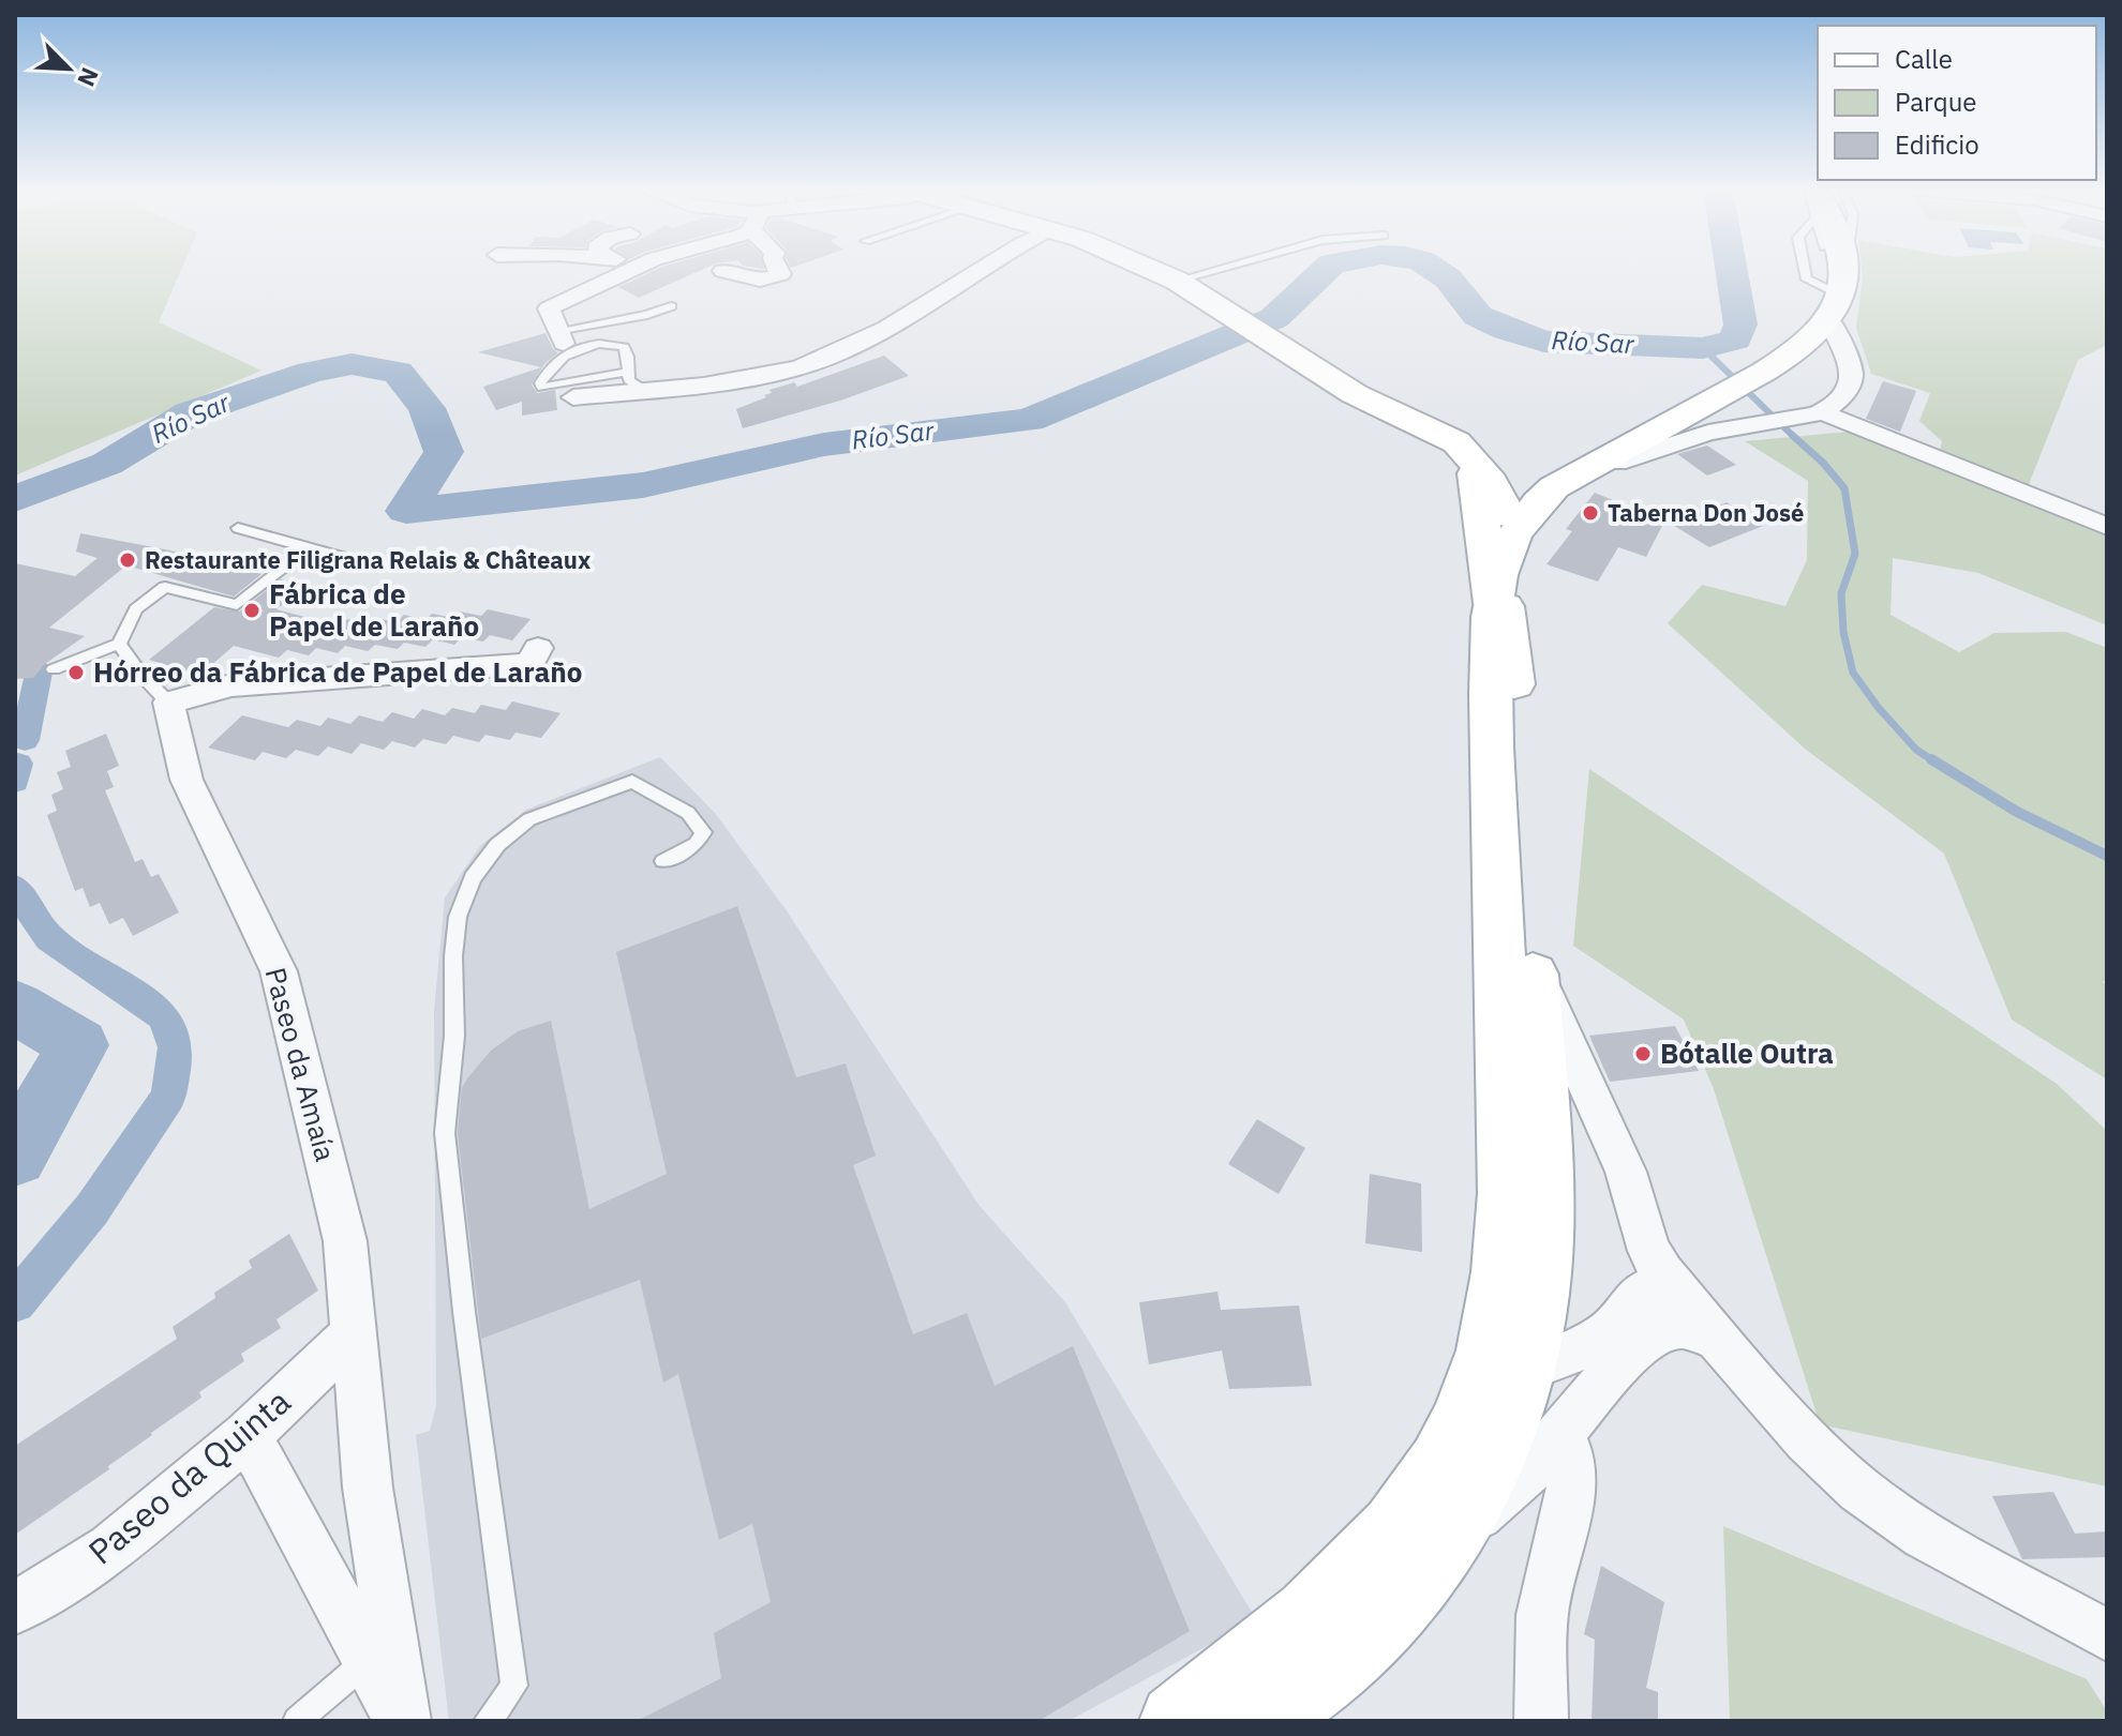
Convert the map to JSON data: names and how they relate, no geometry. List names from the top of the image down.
{
  "streets": {
    "street": ["Paseo da Amaía", "Paseo da Quinta"]
  },
  "crossings": [
    ["Paseo da Amaía", "Paseo da Quinta"]
  ],
  "water": ["Río Sar"],
  "places": [
    "Taberna Don José",
    "Restaurante Filigrana Relais & Châteaux",
    "Fábrica de Papel de Laraño",
    "Hórreo da Fábrica de Papel de Laraño",
    "Bótalle Outra"
  ],
  "legend": ["Calle", "Parque", "Edificio"],
  "north": "bottom right"
}
